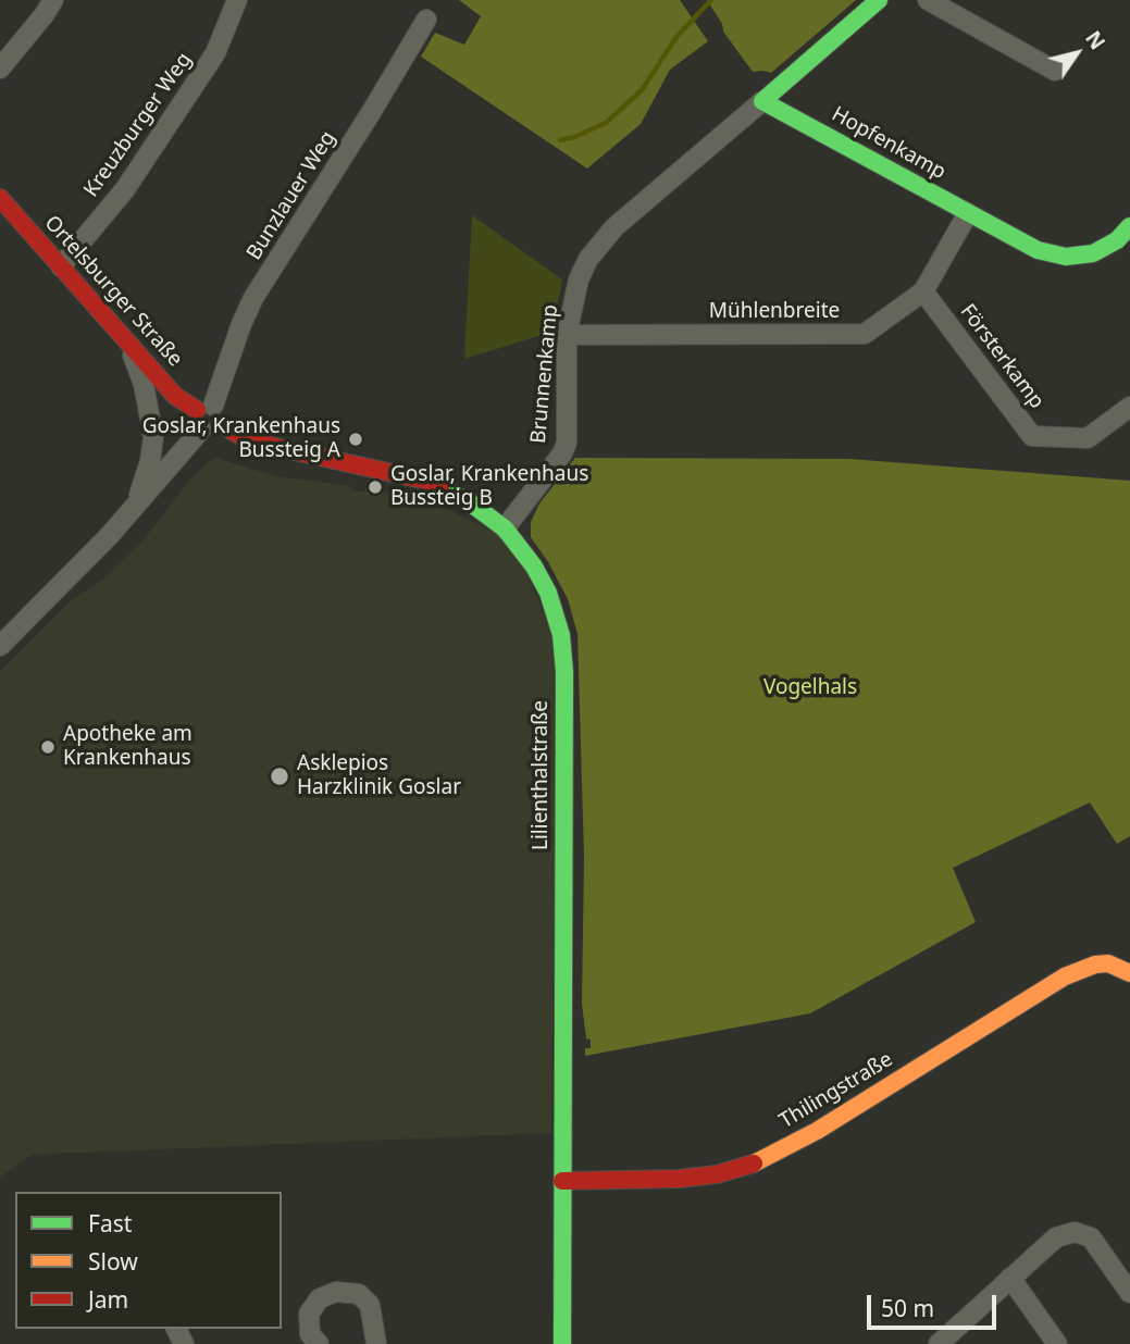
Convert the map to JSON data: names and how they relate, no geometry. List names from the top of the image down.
{
  "streets": {
    "street": [
      "Kreuzburger Weg",
      "Hopfenkamp",
      "Bunzlauer Weg",
      "Ortelsburger Straße",
      "Mühlenbreite",
      "Försterkamp",
      "Brunnenkamp",
      "Lilienthalstraße",
      "Thilingstraße"
    ]
  },
  "crossings": [
    ["Kreuzburger Weg", "Ortelsburger Straße"],
    ["Hopfenkamp", "Mühlenbreite"],
    ["Hopfenkamp", "Brunnenkamp"],
    ["Bunzlauer Weg", "Ortelsburger Straße"],
    ["Bunzlauer Weg", "Lilienthalstraße"],
    ["Ortelsburger Straße", "Lilienthalstraße"],
    ["Mühlenbreite", "Försterkamp"],
    ["Mühlenbreite", "Brunnenkamp"],
    ["Brunnenkamp", "Lilienthalstraße"],
    ["Lilienthalstraße", "Thilingstraße"]
  ],
  "parks": ["Vogelhals"],
  "places": [
    "Goslar, Krankenhaus Bussteig A",
    "Goslar, Krankenhaus Bussteig B",
    "Apotheke am Krankenhaus",
    "Asklepios Harzklinik Goslar"
  ],
  "legend": ["Fast", "Slow", "Jam"],
  "scale_bar": "50 m",
  "north": "top right"
}
